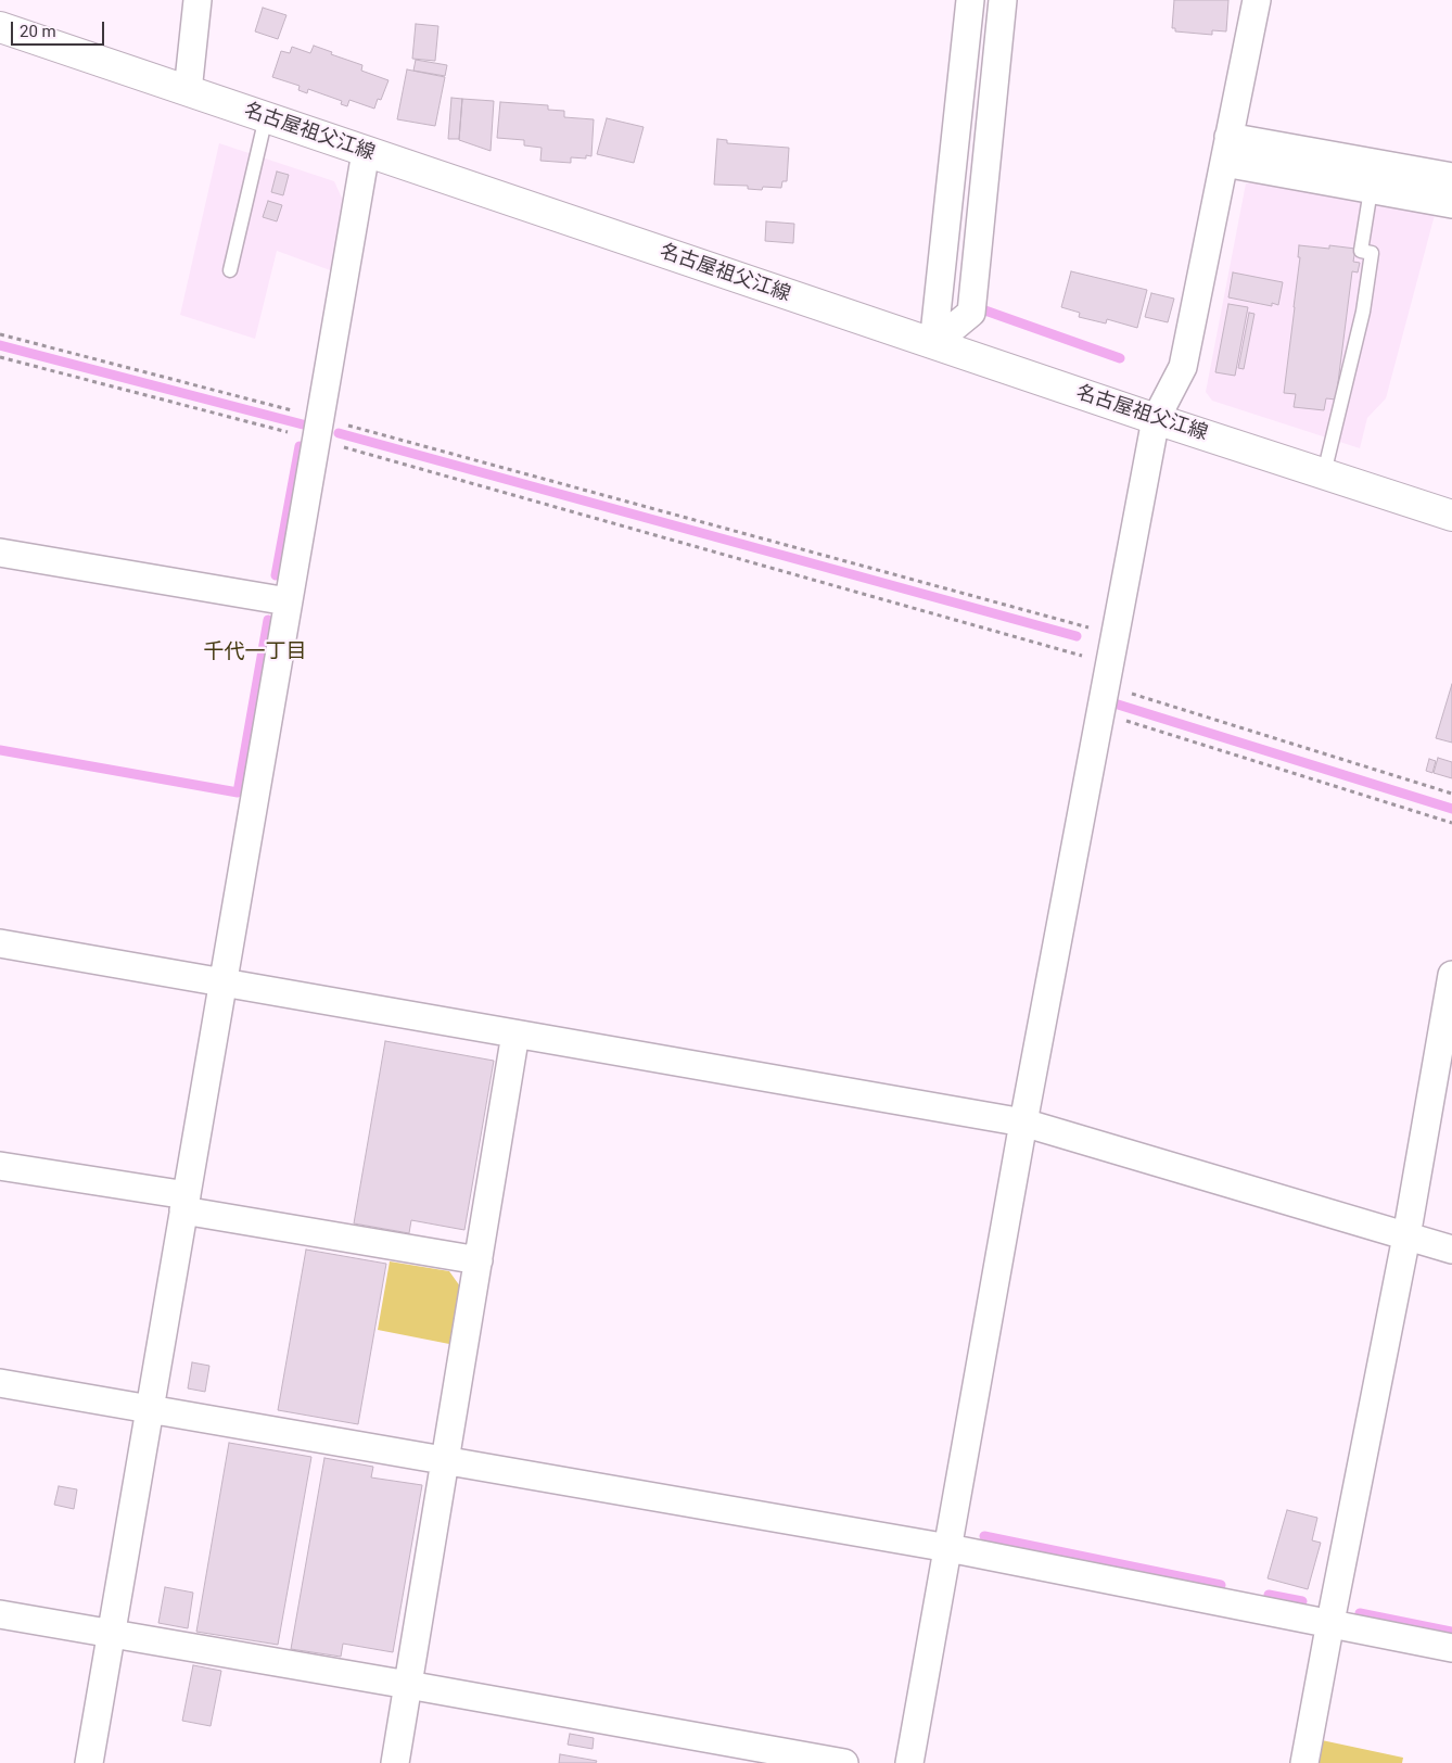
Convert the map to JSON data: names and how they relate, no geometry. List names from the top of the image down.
{
  "streets": {
    "main road": ["名古屋祖父江線"]
  },
  "districts": ["千代一丁目"],
  "scale_bar": "20 m"
}
